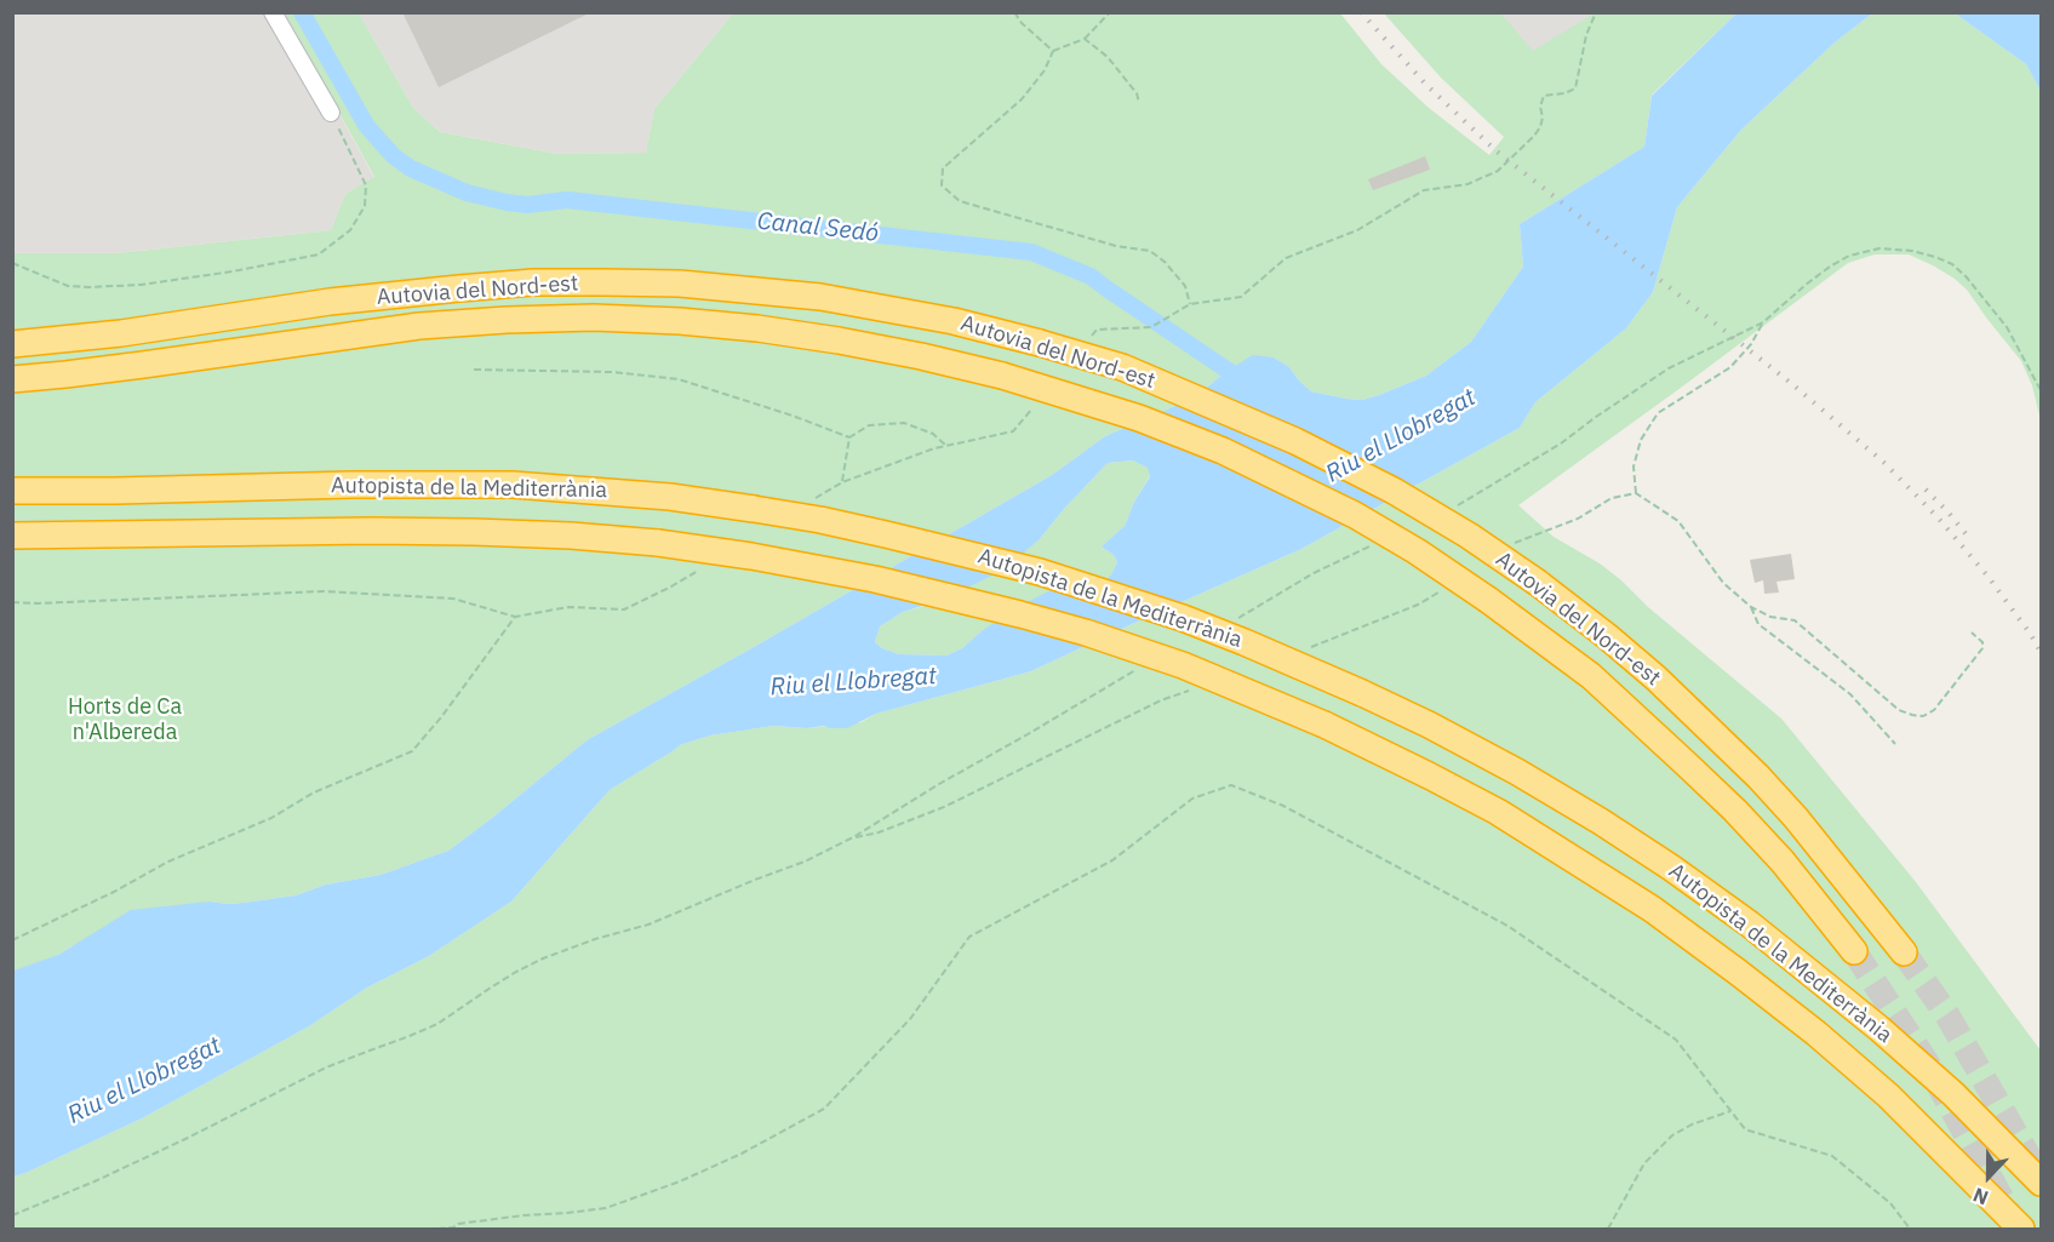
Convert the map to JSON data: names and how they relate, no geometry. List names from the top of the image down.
{
  "streets": {
    "highway": ["Autovia del Nord-est", "Autopista de la Mediterrània"]
  },
  "water": ["Canal Sedó", "Riu el Llobregat"],
  "parks": ["Horts de Ca n'Albereda"],
  "north": "bottom"
}
